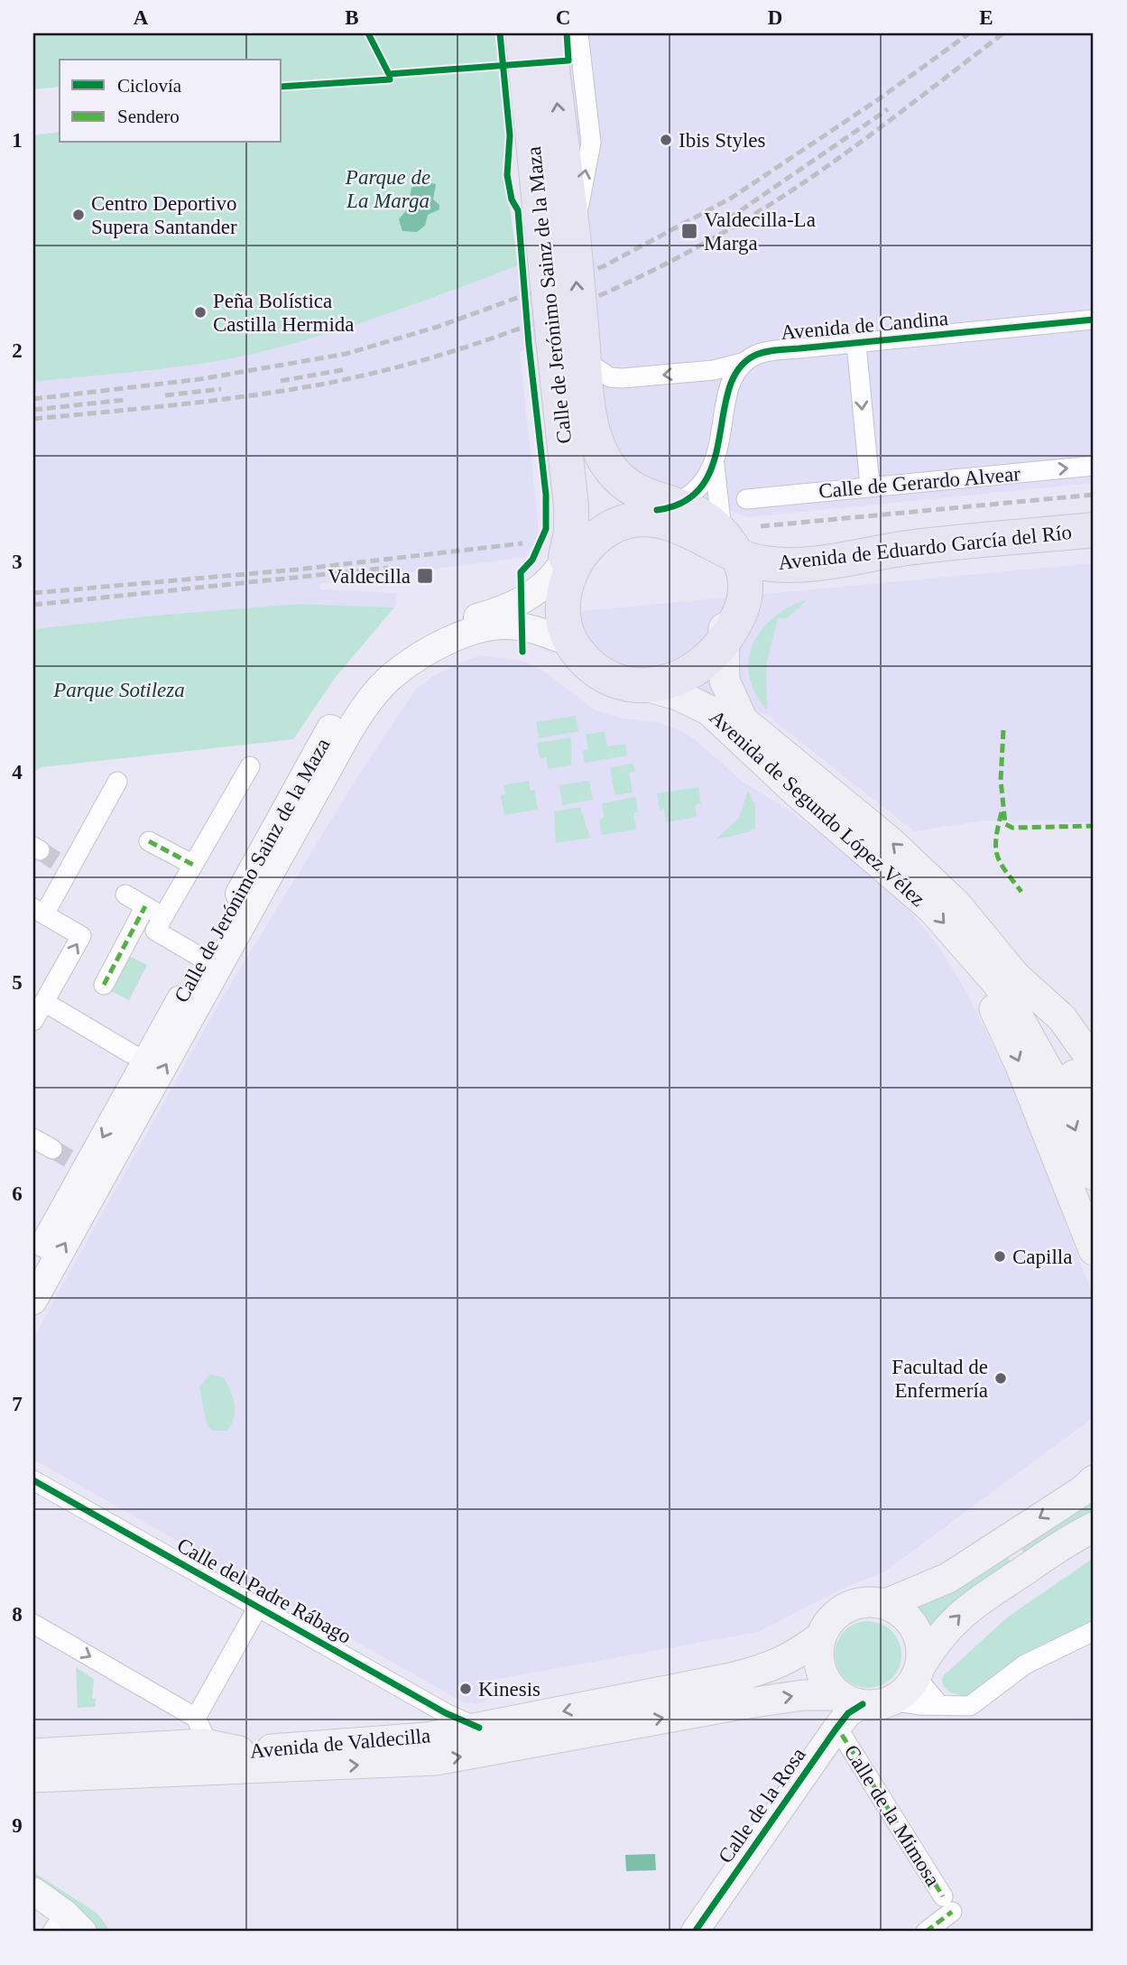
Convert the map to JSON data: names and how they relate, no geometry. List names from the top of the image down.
{
  "streets": {
    "highway": ["Calle de Jerónimo Sainz de la Maza", "Avenida de Eduardo García del Río"],
    "main road": ["Avenida de Segundo López Vélez", "Avenida de Valdecilla", "Calle de la Rosa"],
    "street": [
      "Avenida de Candina",
      "Calle de Gerardo Alvear",
      "Calle del Padre Rábago",
      "Calle de la Mimosa"
    ]
  },
  "crossings": [
    ["Calle de Jerónimo Sainz de la Maza", "Avenida de Candina"],
    ["Calle de Jerónimo Sainz de la Maza", "Avenida de Eduardo García del Río"],
    ["Calle de Jerónimo Sainz de la Maza", "Avenida de Segundo López Vélez"],
    ["Avenida de Candina", "Calle de Gerardo Alvear"],
    ["Avenida de Eduardo García del Río", "Avenida de Segundo López Vélez"],
    ["Calle del Padre Rábago", "Avenida de Valdecilla"],
    ["Avenida de Valdecilla", "Calle de la Rosa"]
  ],
  "one_way": ["Calle de Gerardo Alvear"],
  "parks": ["Parque de La Marga", "Parque Sotileza"],
  "places": {
    "other": [
      "Ibis Styles",
      "Centro Deportivo Supera Santander",
      "Peña Bolística Castilla Hermida",
      "Capilla",
      "Facultad de Enfermería",
      "Kinesis"
    ],
    "transit": ["Valdecilla-La Marga", "Valdecilla"]
  },
  "legend": ["Ciclovía", "Sendero"],
  "grid": {
    "columns": [
      "A",
      "B",
      "C",
      "D",
      "E"
    ],
    "rows": [
      "1",
      "2",
      "3",
      "4",
      "5",
      "6",
      "7",
      "8",
      "9"
    ]
  }
}
